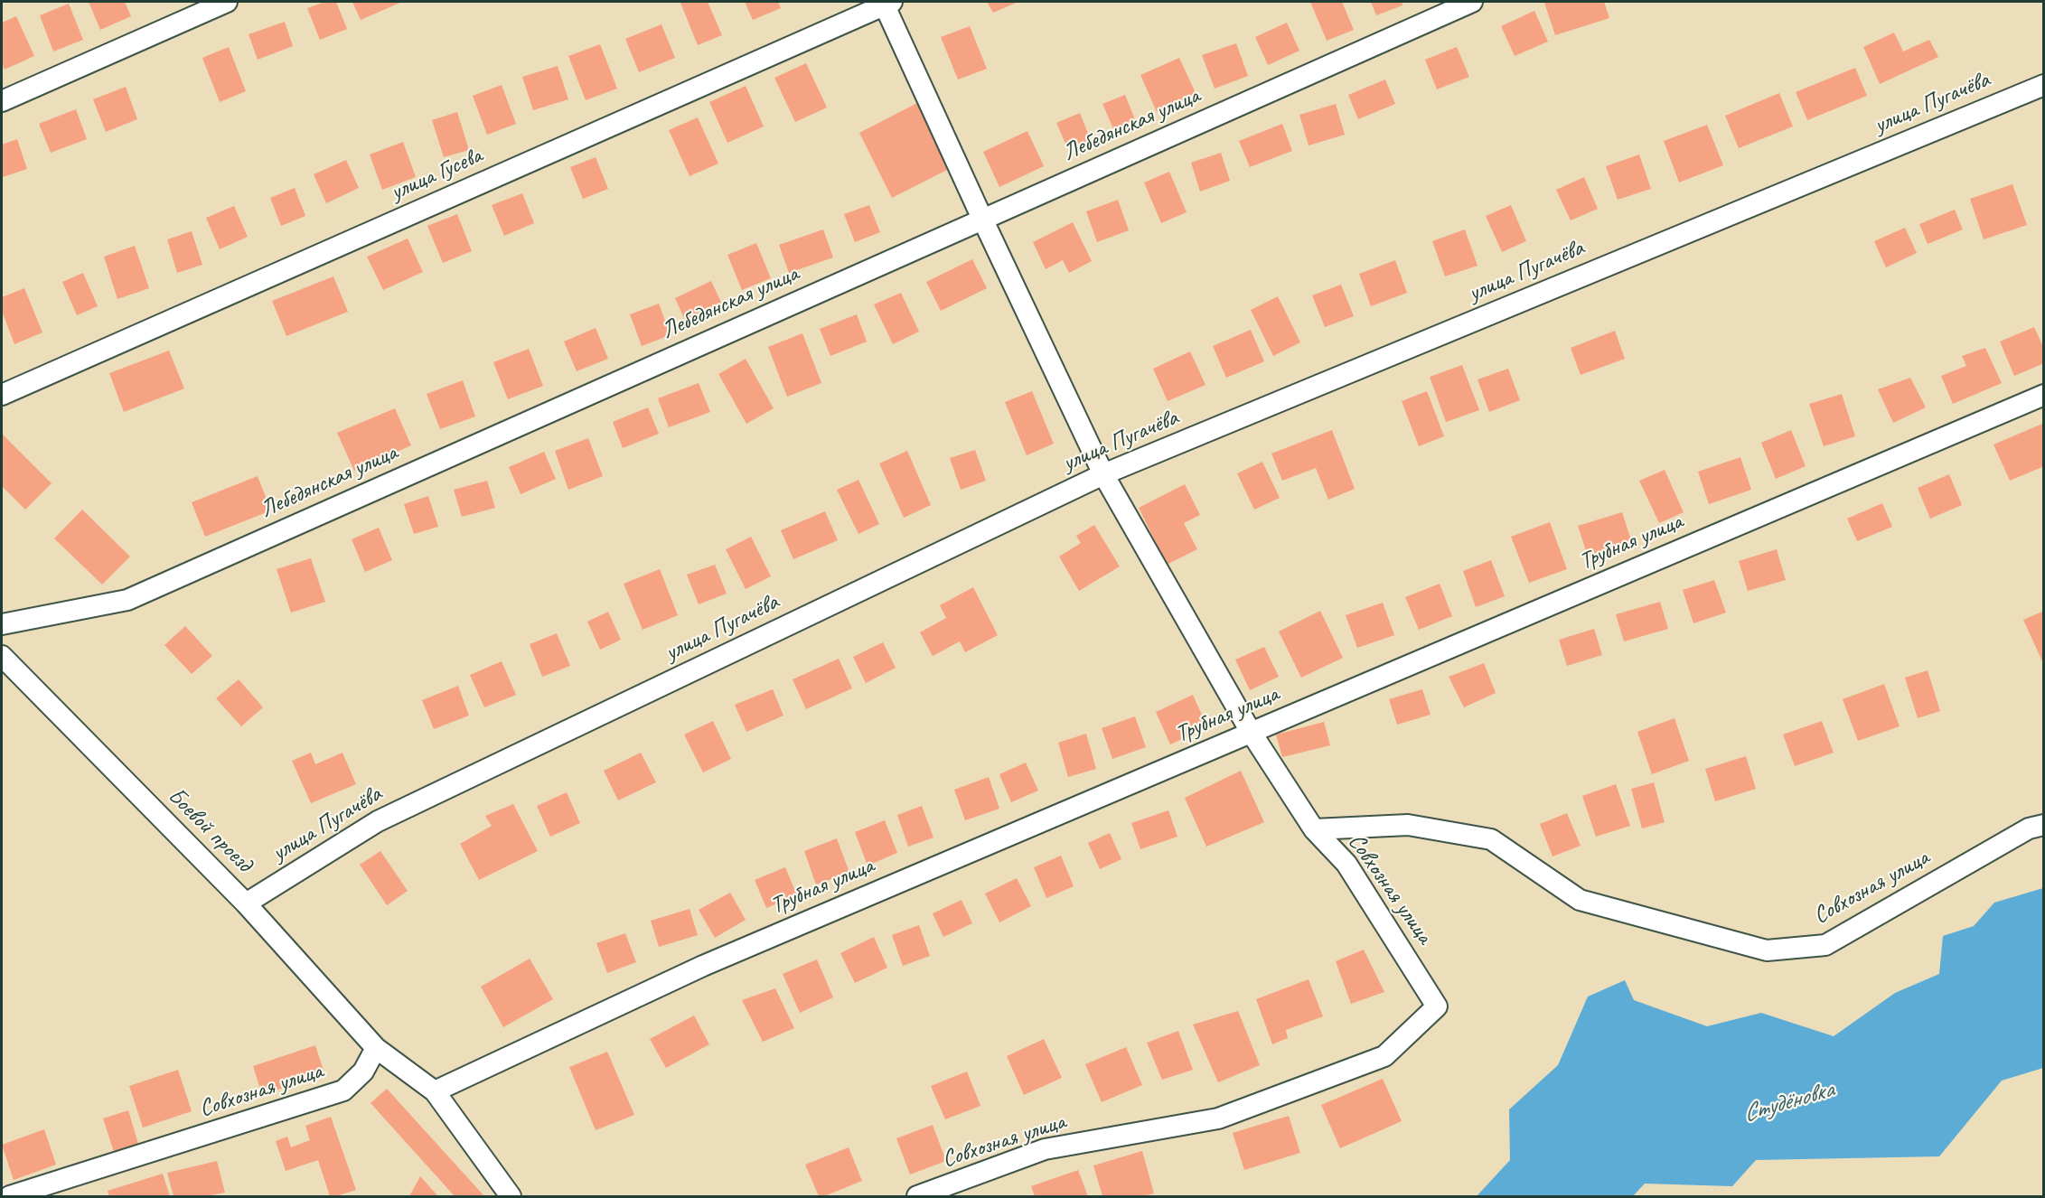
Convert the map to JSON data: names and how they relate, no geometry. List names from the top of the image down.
{
  "streets": {
    "street": [
      "улица Пугачёва",
      "Лебедянская улица",
      "улица Гусева",
      "Трубная улица",
      "Боевой проезд",
      "Совхозная улица"
    ]
  },
  "crossings": [
    ["улица Пугачёва", "Боевой проезд"],
    ["Боевой проезд", "Совхозная улица"]
  ],
  "water": ["Студёновка"]
}
